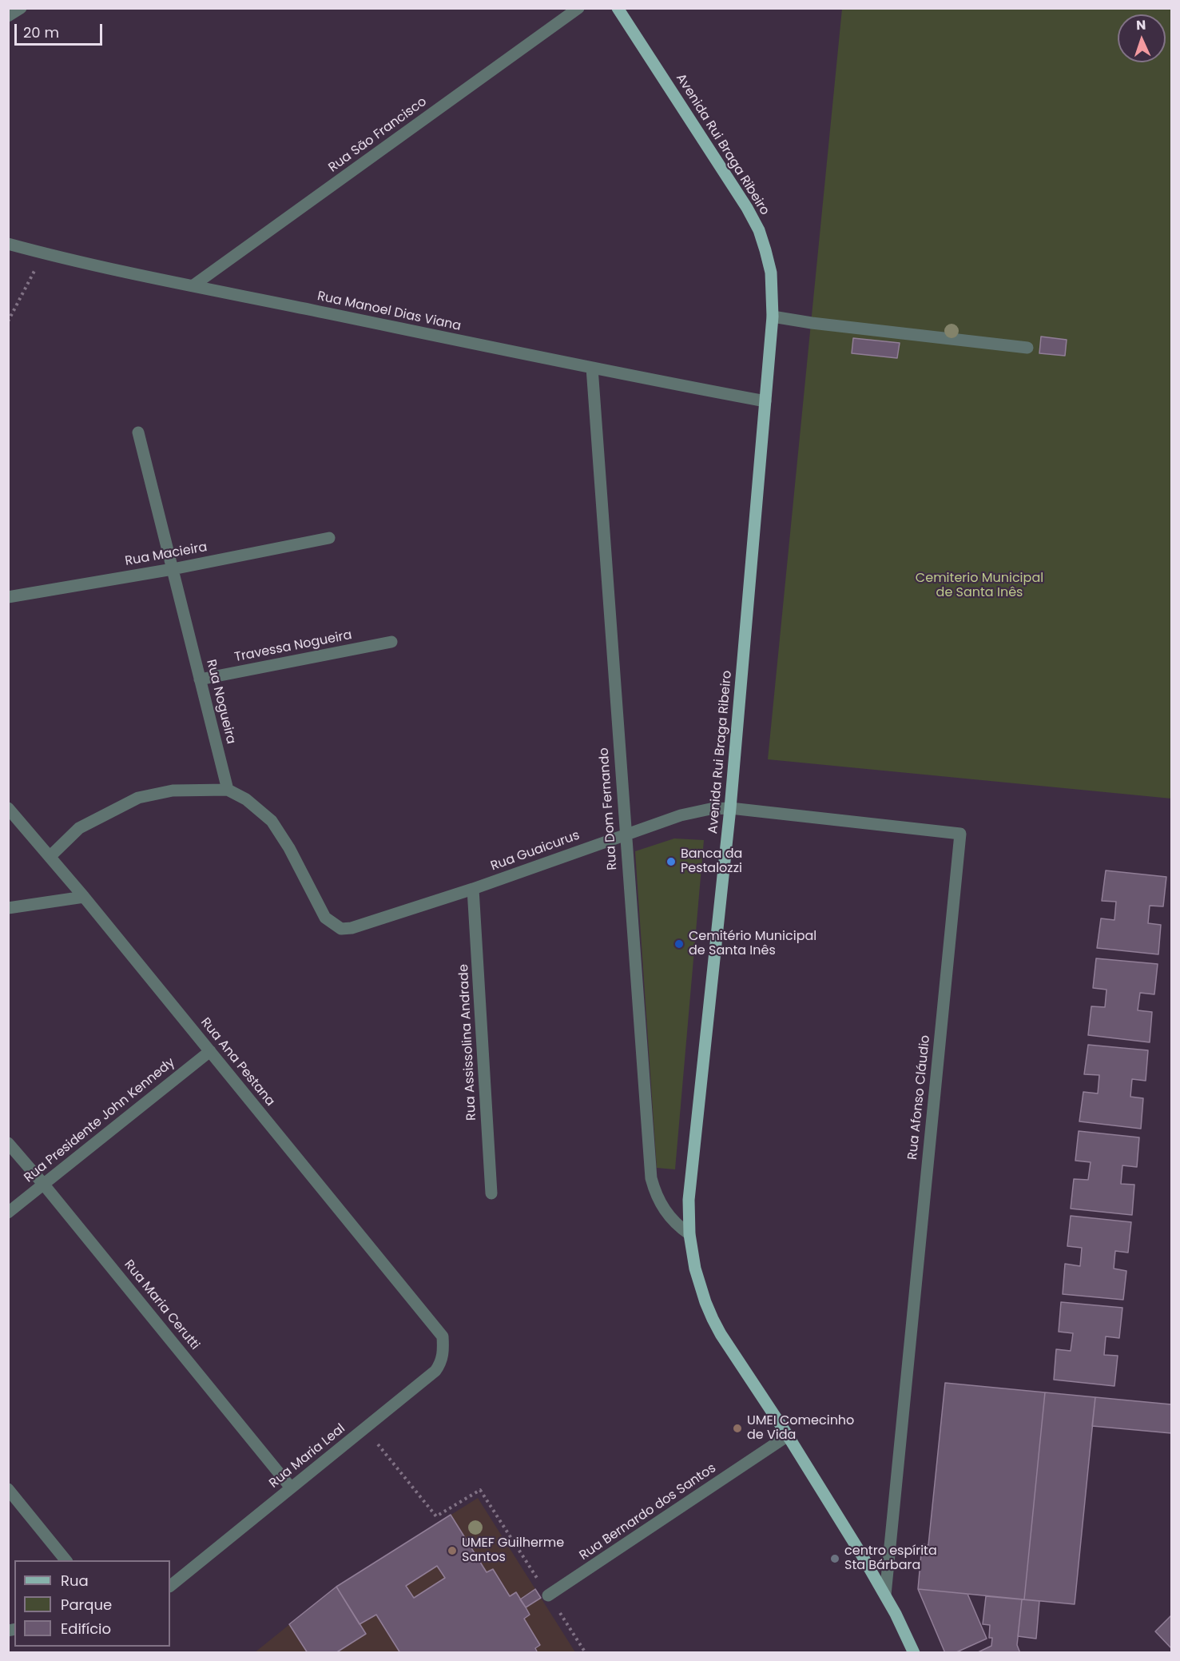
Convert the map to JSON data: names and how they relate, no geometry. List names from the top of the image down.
{
  "streets": {
    "main road": ["Avenida Rui Braga Ribeiro"],
    "street": [
      "Rua São Francisco",
      "Rua Manoel Dias Viana",
      "Rua Macieira",
      "Travessa Nogueira",
      "Rua Nogueira",
      "Rua Dom Fernando",
      "Rua Guaicurus",
      "Rua Assissolina Andrade",
      "Rua Ana Pestana",
      "Rua Afonso Cláudio",
      "Rua Presidente John Kennedy",
      "Rua Maria Cerutti",
      "Rua Maria Leal",
      "Rua Bernardo dos Santos"
    ]
  },
  "crossings": [
    ["Rua São Francisco", "Rua Manoel Dias Viana"],
    ["Avenida Rui Braga Ribeiro", "Rua Manoel Dias Viana"],
    ["Avenida Rui Braga Ribeiro", "Rua Dom Fernando"],
    ["Avenida Rui Braga Ribeiro", "Rua Guaicurus"],
    ["Avenida Rui Braga Ribeiro", "Rua Afonso Cláudio"],
    ["Avenida Rui Braga Ribeiro", "Rua Bernardo dos Santos"],
    ["Rua Manoel Dias Viana", "Rua Dom Fernando"],
    ["Rua Macieira", "Rua Nogueira"],
    ["Travessa Nogueira", "Rua Nogueira"],
    ["Rua Nogueira", "Rua Guaicurus"],
    ["Rua Dom Fernando", "Rua Guaicurus"],
    ["Rua Guaicurus", "Rua Assissolina Andrade"],
    ["Rua Guaicurus", "Rua Afonso Cláudio"],
    ["Rua Ana Pestana", "Rua Presidente John Kennedy"],
    ["Rua Ana Pestana", "Rua Maria Leal"],
    ["Rua Presidente John Kennedy", "Rua Maria Cerutti"],
    ["Rua Maria Cerutti", "Rua Maria Leal"]
  ],
  "parks": ["Cemiterio Municipal de Santa Inês"],
  "places": [
    "Banca da Pestalozzi",
    "Cemitério Municipal de Santa Inês",
    "UMEI Comecinho de Vida",
    "UMEF Guilherme Santos",
    "centro espírita Sta Bárbara"
  ],
  "legend": ["Rua", "Parque", "Edifício"],
  "scale_bar": "20 m",
  "north": "top"
}
